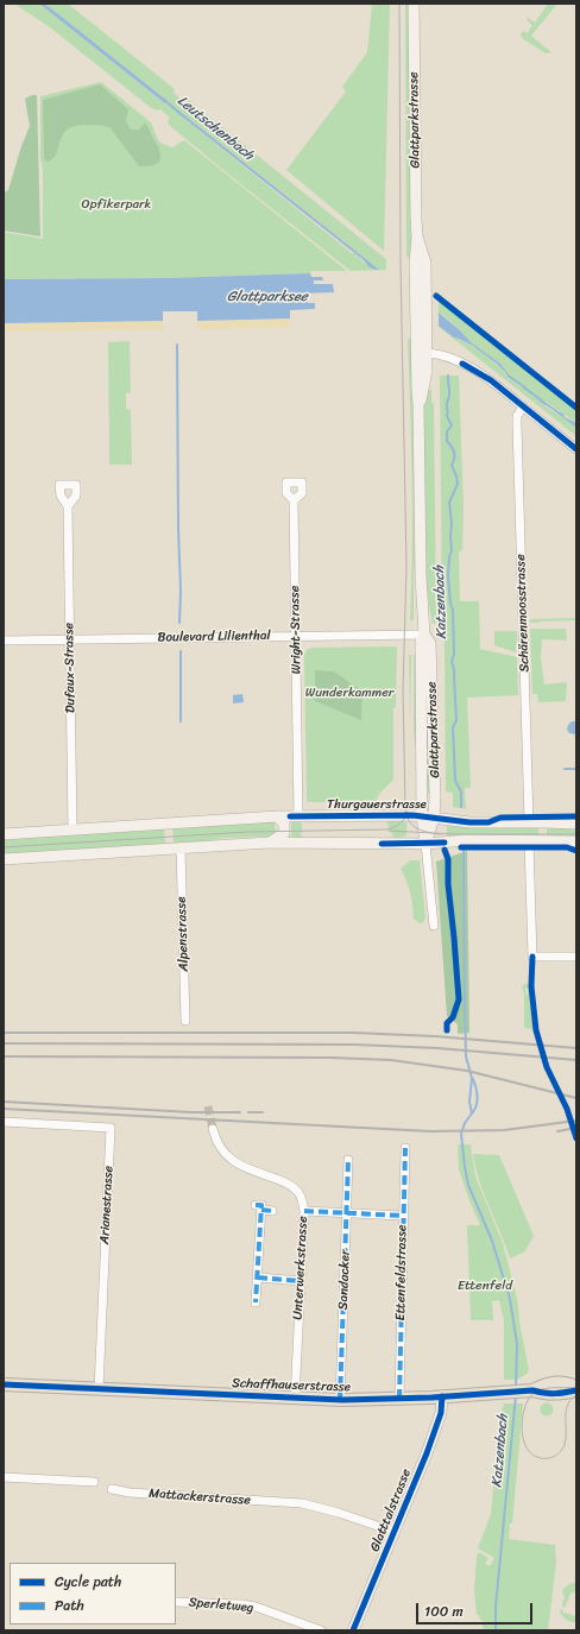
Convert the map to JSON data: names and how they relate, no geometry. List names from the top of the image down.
{
  "streets": {
    "main road": [
      "Glattparkstrasse",
      "Thurgauerstrasse",
      "Schaffhauserstrasse",
      "Glatttalstrasse"
    ],
    "street": [
      "Schärenmoosstrasse",
      "Wright-Strasse",
      "Boulevard Lilienthal",
      "Dufaux-Strasse",
      "Alpenstrasse",
      "Arianestrasse",
      "Unterwerkstrasse",
      "Ettenfeldstrasse",
      "Sandacker",
      "Mattackerstrasse",
      "Sperletweg"
    ]
  },
  "crossings": [
    ["Glattparkstrasse", "Boulevard Lilienthal"],
    ["Glattparkstrasse", "Thurgauerstrasse"],
    ["Schärenmoosstrasse", "Thurgauerstrasse"],
    ["Wright-Strasse", "Boulevard Lilienthal"],
    ["Wright-Strasse", "Thurgauerstrasse"],
    ["Boulevard Lilienthal", "Dufaux-Strasse"],
    ["Dufaux-Strasse", "Thurgauerstrasse"],
    ["Arianestrasse", "Schaffhauserstrasse"],
    ["Unterwerkstrasse", "Schaffhauserstrasse"],
    ["Ettenfeldstrasse", "Schaffhauserstrasse"],
    ["Sandacker", "Schaffhauserstrasse"],
    ["Schaffhauserstrasse", "Glatttalstrasse"],
    ["Mattackerstrasse", "Glatttalstrasse"]
  ],
  "water": ["Leutschenbach", "Glattparksee", "Katzenbach"],
  "parks": ["Opfikerpark", "Wunderkammer", "Ettenfeld"],
  "legend": ["Cycle path", "Path"],
  "scale_bar": "100 m"
}
